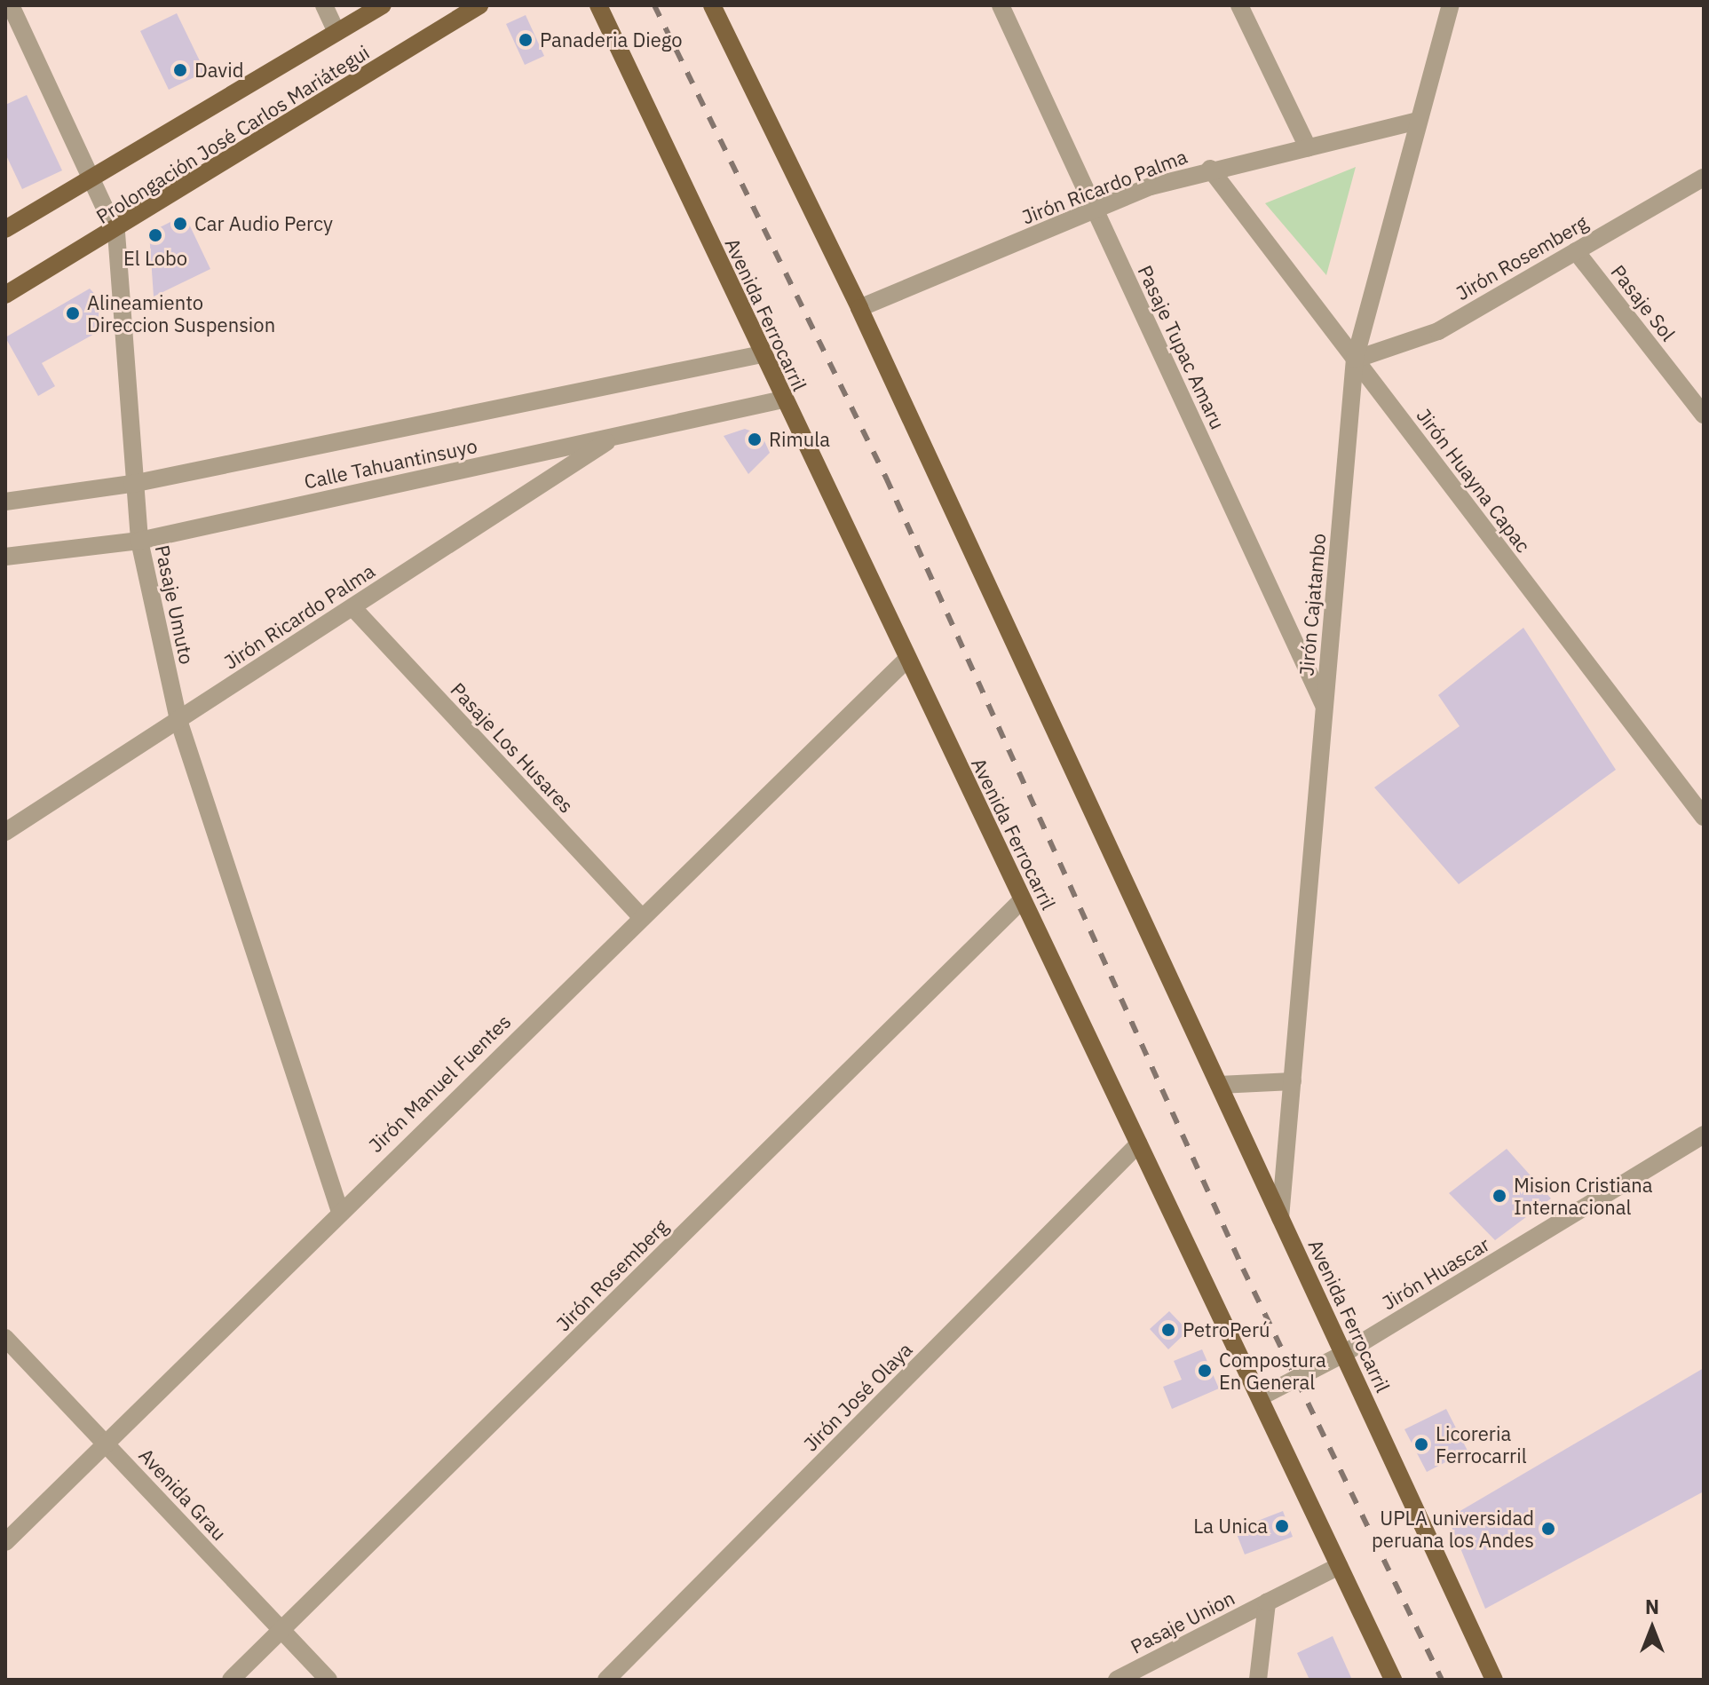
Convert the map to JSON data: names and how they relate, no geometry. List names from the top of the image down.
{
  "streets": {
    "main road": ["Prolongación José Carlos Mariátegui", "Avenida Ferrocarril"],
    "street": [
      "Jirón Ricardo Palma",
      "Jirón Rosemberg",
      "Pasaje Sol",
      "Pasaje Tupac Amaru",
      "Calle Tahuantinsuyo",
      "Jirón Huayna Capac",
      "Pasaje Umuto",
      "Jirón Cajatambo",
      "Pasaje Los Husares",
      "Jirón Manuel Fuentes",
      "Jirón Huascar",
      "Jirón José Olaya",
      "Avenida Grau",
      "Pasaje Union"
    ]
  },
  "crossings": [
    ["Prolongación José Carlos Mariátegui", "Pasaje Umuto"],
    ["Jirón Ricardo Palma", "Avenida Ferrocarril"],
    ["Jirón Ricardo Palma", "Pasaje Tupac Amaru"],
    ["Jirón Ricardo Palma", "Calle Tahuantinsuyo"],
    ["Jirón Ricardo Palma", "Jirón Huayna Capac"],
    ["Jirón Ricardo Palma", "Pasaje Umuto"],
    ["Jirón Ricardo Palma", "Jirón Cajatambo"],
    ["Jirón Ricardo Palma", "Pasaje Los Husares"],
    ["Jirón Rosemberg", "Pasaje Sol"],
    ["Jirón Rosemberg", "Avenida Ferrocarril"],
    ["Jirón Rosemberg", "Jirón Huayna Capac"],
    ["Jirón Rosemberg", "Jirón Cajatambo"],
    ["Jirón Rosemberg", "Avenida Grau"],
    ["Avenida Ferrocarril", "Calle Tahuantinsuyo"],
    ["Avenida Ferrocarril", "Jirón Cajatambo"],
    ["Avenida Ferrocarril", "Jirón Manuel Fuentes"],
    ["Avenida Ferrocarril", "Jirón Huascar"],
    ["Avenida Ferrocarril", "Jirón José Olaya"],
    ["Pasaje Tupac Amaru", "Jirón Cajatambo"],
    ["Calle Tahuantinsuyo", "Pasaje Umuto"],
    ["Jirón Huayna Capac", "Jirón Cajatambo"],
    ["Pasaje Umuto", "Jirón Manuel Fuentes"],
    ["Pasaje Los Husares", "Jirón Manuel Fuentes"],
    ["Jirón Manuel Fuentes", "Avenida Grau"]
  ],
  "places": [
    "Panaderia Diego",
    "David",
    "Car Audio Percy",
    "El Lobo",
    "Alineamiento Direccion Suspension",
    "Rimula",
    "Mision Cristiana Internacional",
    "PetroPerú",
    "Compostura En General",
    "Licoreria Ferrocarril",
    "La Unica",
    "UPLA universidad peruana los Andes"
  ],
  "north": "top"
}
